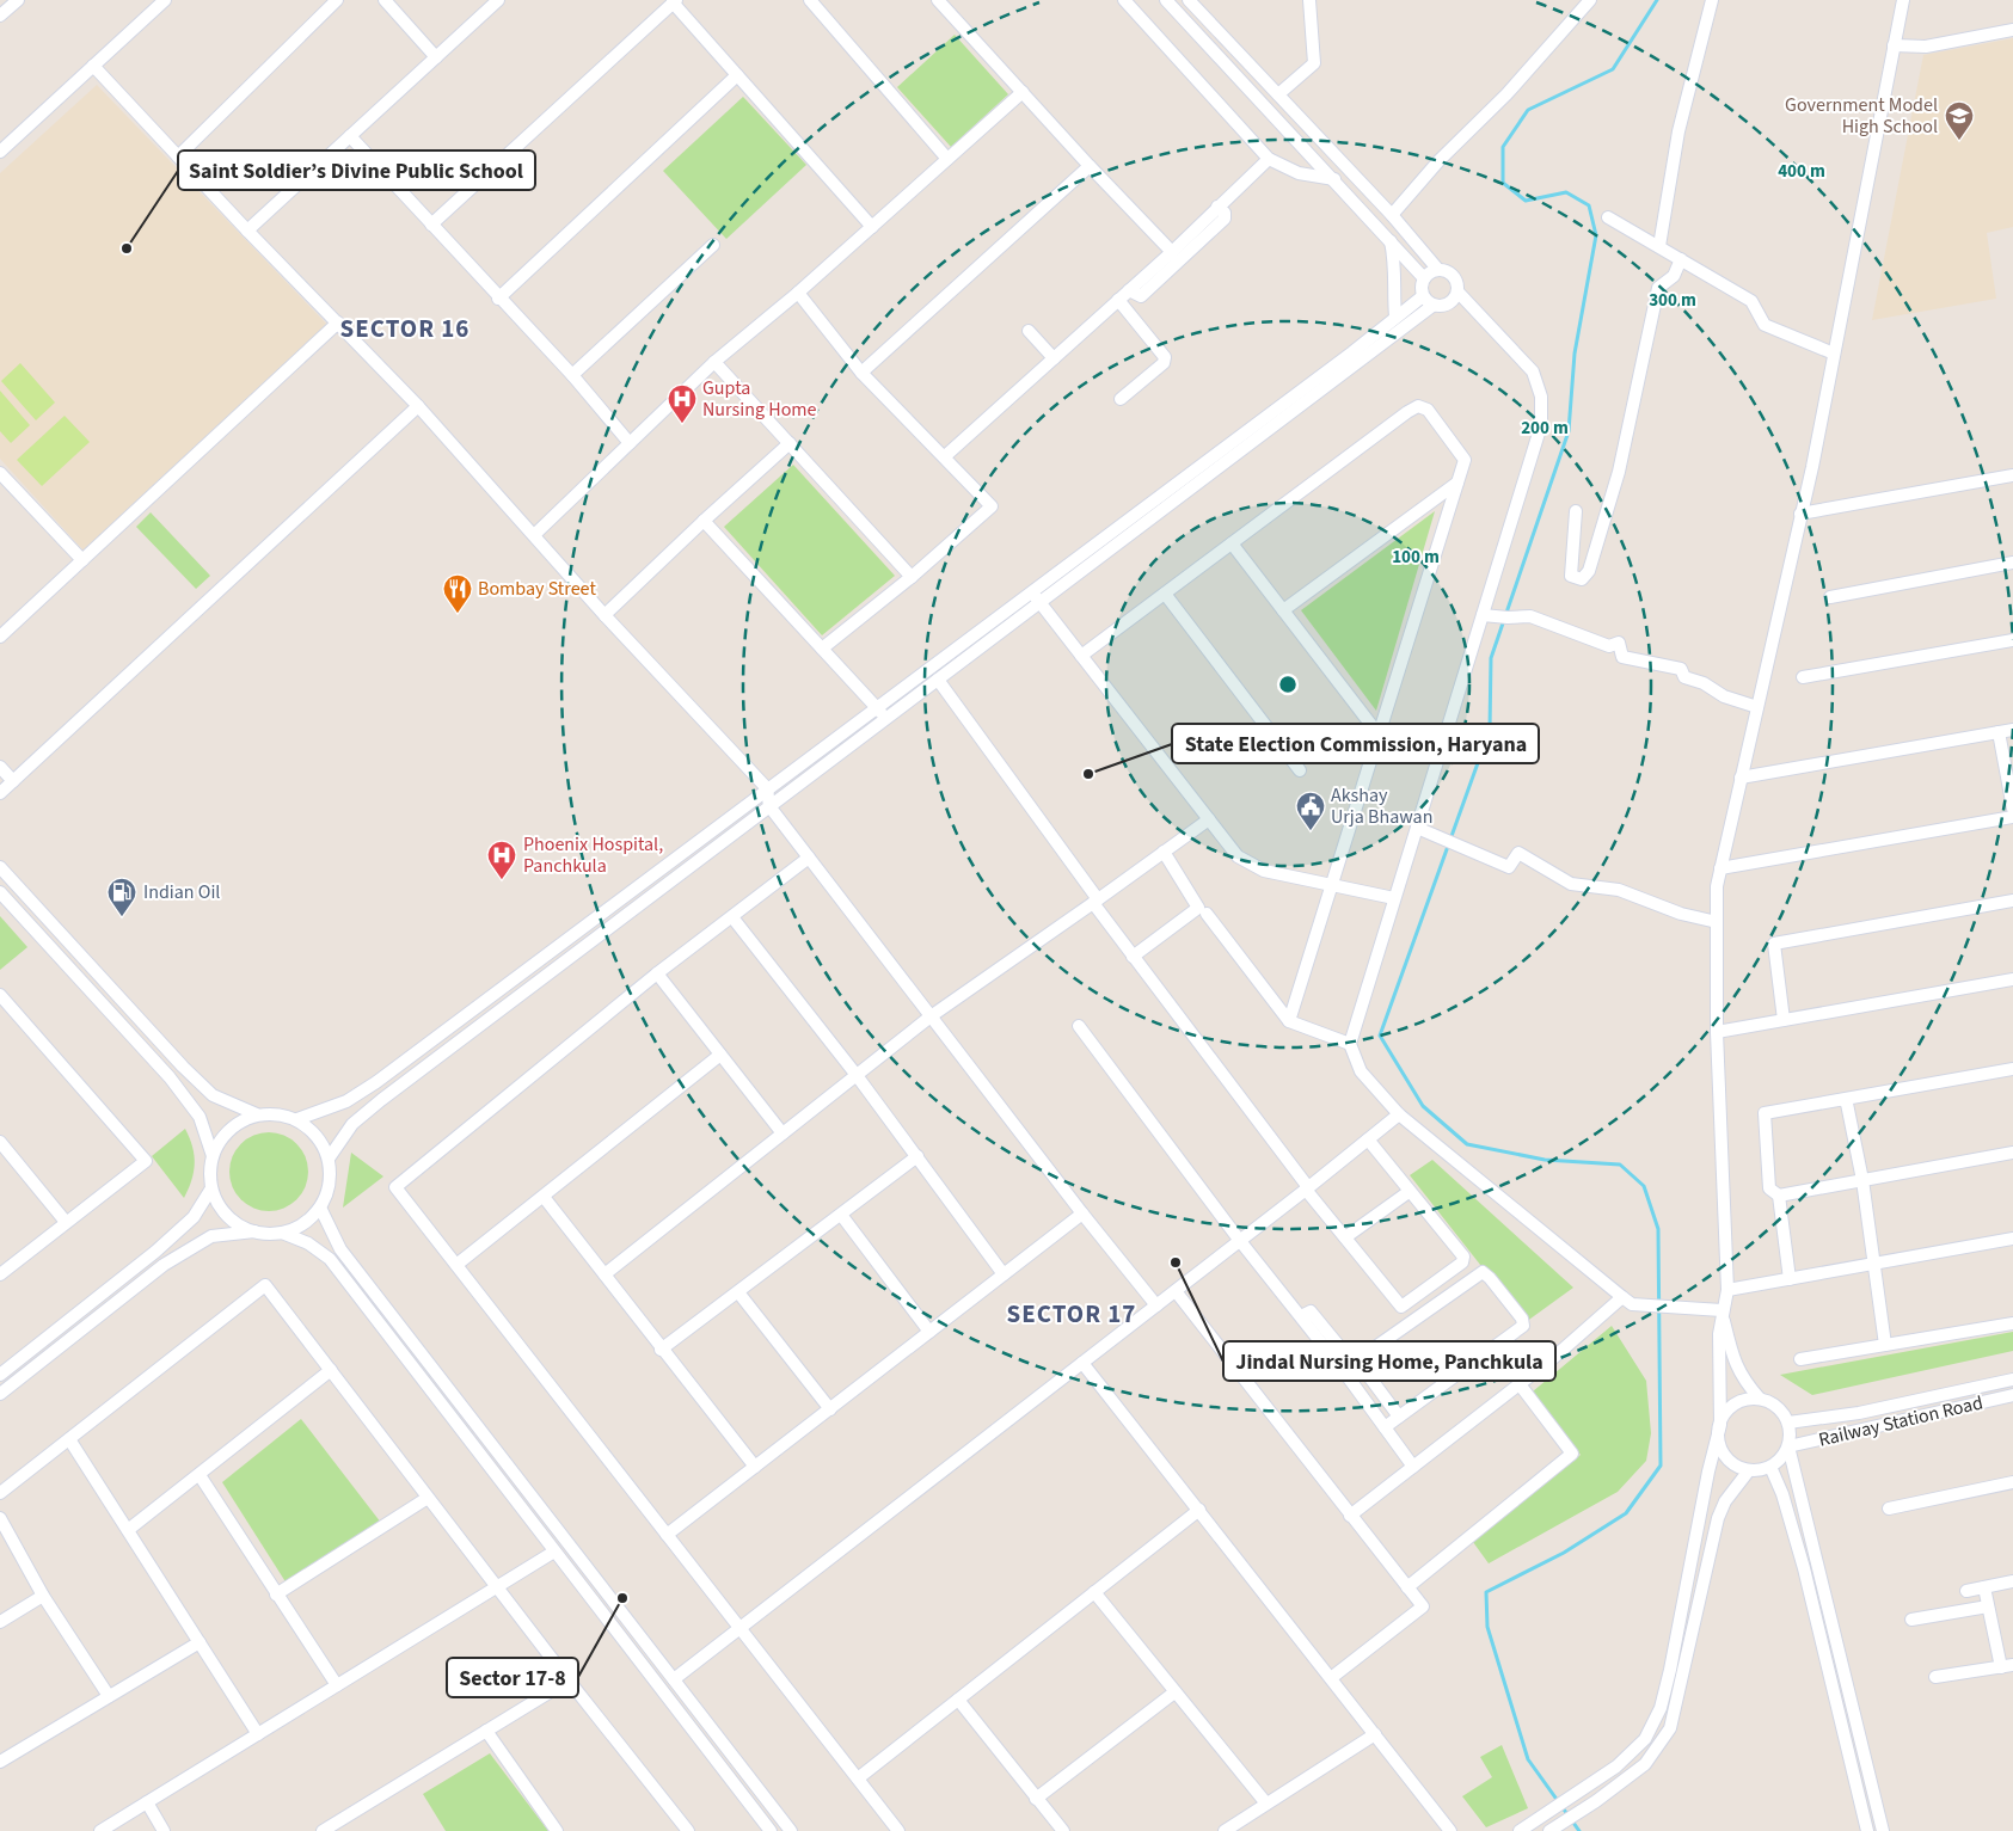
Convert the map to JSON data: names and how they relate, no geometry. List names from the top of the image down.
{
  "streets": {
    "street": ["Railway Station Road"]
  },
  "districts": ["SECTOR 16", "SECTOR 17"],
  "places": {
    "school or university": ["Government Model High School"],
    "other": [
      "Saint Soldier’s Divine Public School",
      "State Election Commission, Haryana",
      "Jindal Nursing Home, Panchkula",
      "Sector 17-8"
    ],
    "hospital": ["Gupta Nursing Home", "Phoenix Hospital, Panchkula"],
    "restaurant": ["Bombay Street"],
    "public building": ["Akshay Urja Bhawan"],
    "fuel station": ["Indian Oil"]
  },
  "rings": [
    "400 m",
    "300 m",
    "200 m",
    "100 m"
  ]
}
